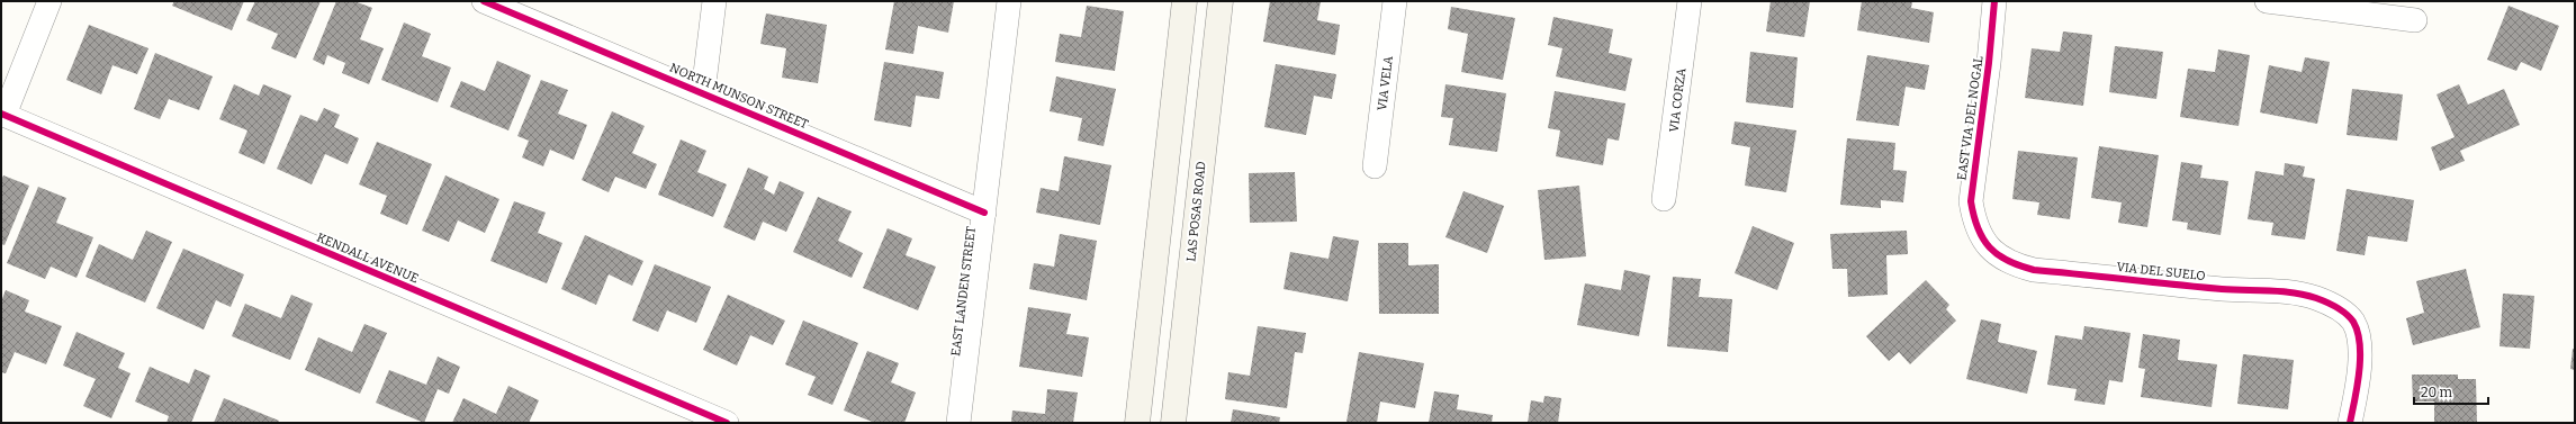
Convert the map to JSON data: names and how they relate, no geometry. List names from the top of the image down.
{
  "streets": {
    "main road": ["LAS POSAS ROAD"],
    "street": [
      "VIA VELA",
      "NORTH MUNSON STREET",
      "VIA CORZA",
      "EAST VIA DEL NOGAL",
      "KENDALL AVENUE",
      "VIA DEL SUELO",
      "EAST LANDEN STREET"
    ]
  },
  "crossings": [
    ["NORTH MUNSON STREET", "EAST LANDEN STREET"],
    ["EAST VIA DEL NOGAL", "VIA DEL SUELO"]
  ],
  "scale_bar": "20 m"
}
